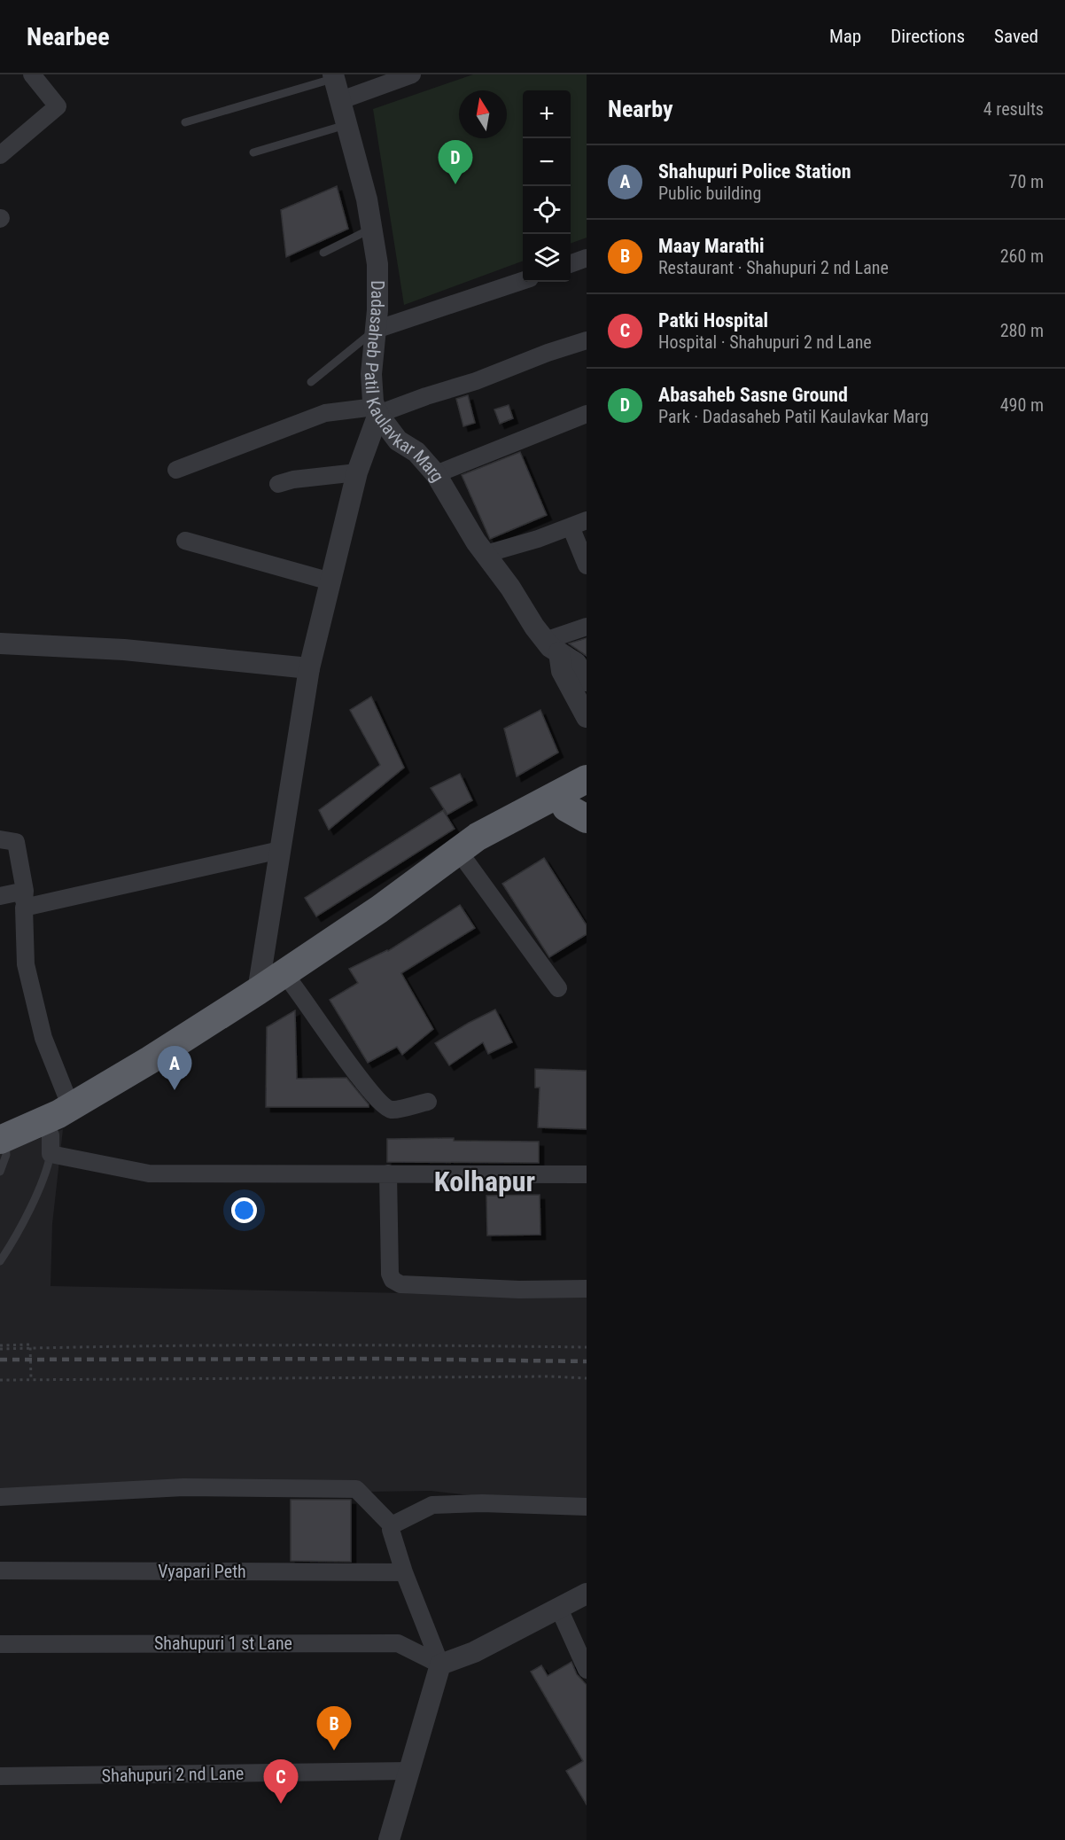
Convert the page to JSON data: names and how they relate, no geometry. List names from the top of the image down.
{
  "streets": {
    "street": [
      "Dadasaheb Patil Kaulavkar Marg",
      "Vyapari Peth",
      "Shahupuri 1 st Lane",
      "Shahupuri 2 nd Lane"
    ]
  },
  "districts": ["Kolhapur"],
  "north": "top",
  "page": {
    "header": "Nearbee",
    "nav": ["Map", "Directions", "Saved"],
    "heading": ["Nearby", "4 results"],
    "map_buttons": ["+", "−"],
    "pins": [
      "D",
      "A",
      "B",
      "C"
    ],
    "list": [
      {
        "mark": "A",
        "name": "Shahupuri Police Station",
        "note": "Public building",
        "value": "70 m"
      },
      {
        "mark": "B",
        "name": "Maay Marathi",
        "note": "Restaurant · Shahupuri 2 nd Lane",
        "value": "260 m"
      },
      {
        "mark": "C",
        "name": "Patki Hospital",
        "note": "Hospital · Shahupuri 2 nd Lane",
        "value": "280 m"
      },
      {
        "mark": "D",
        "name": "Abasaheb Sasne Ground",
        "note": "Park · Dadasaheb Patil Kaulavkar Marg",
        "value": "490 m"
      }
    ]
  }
}
